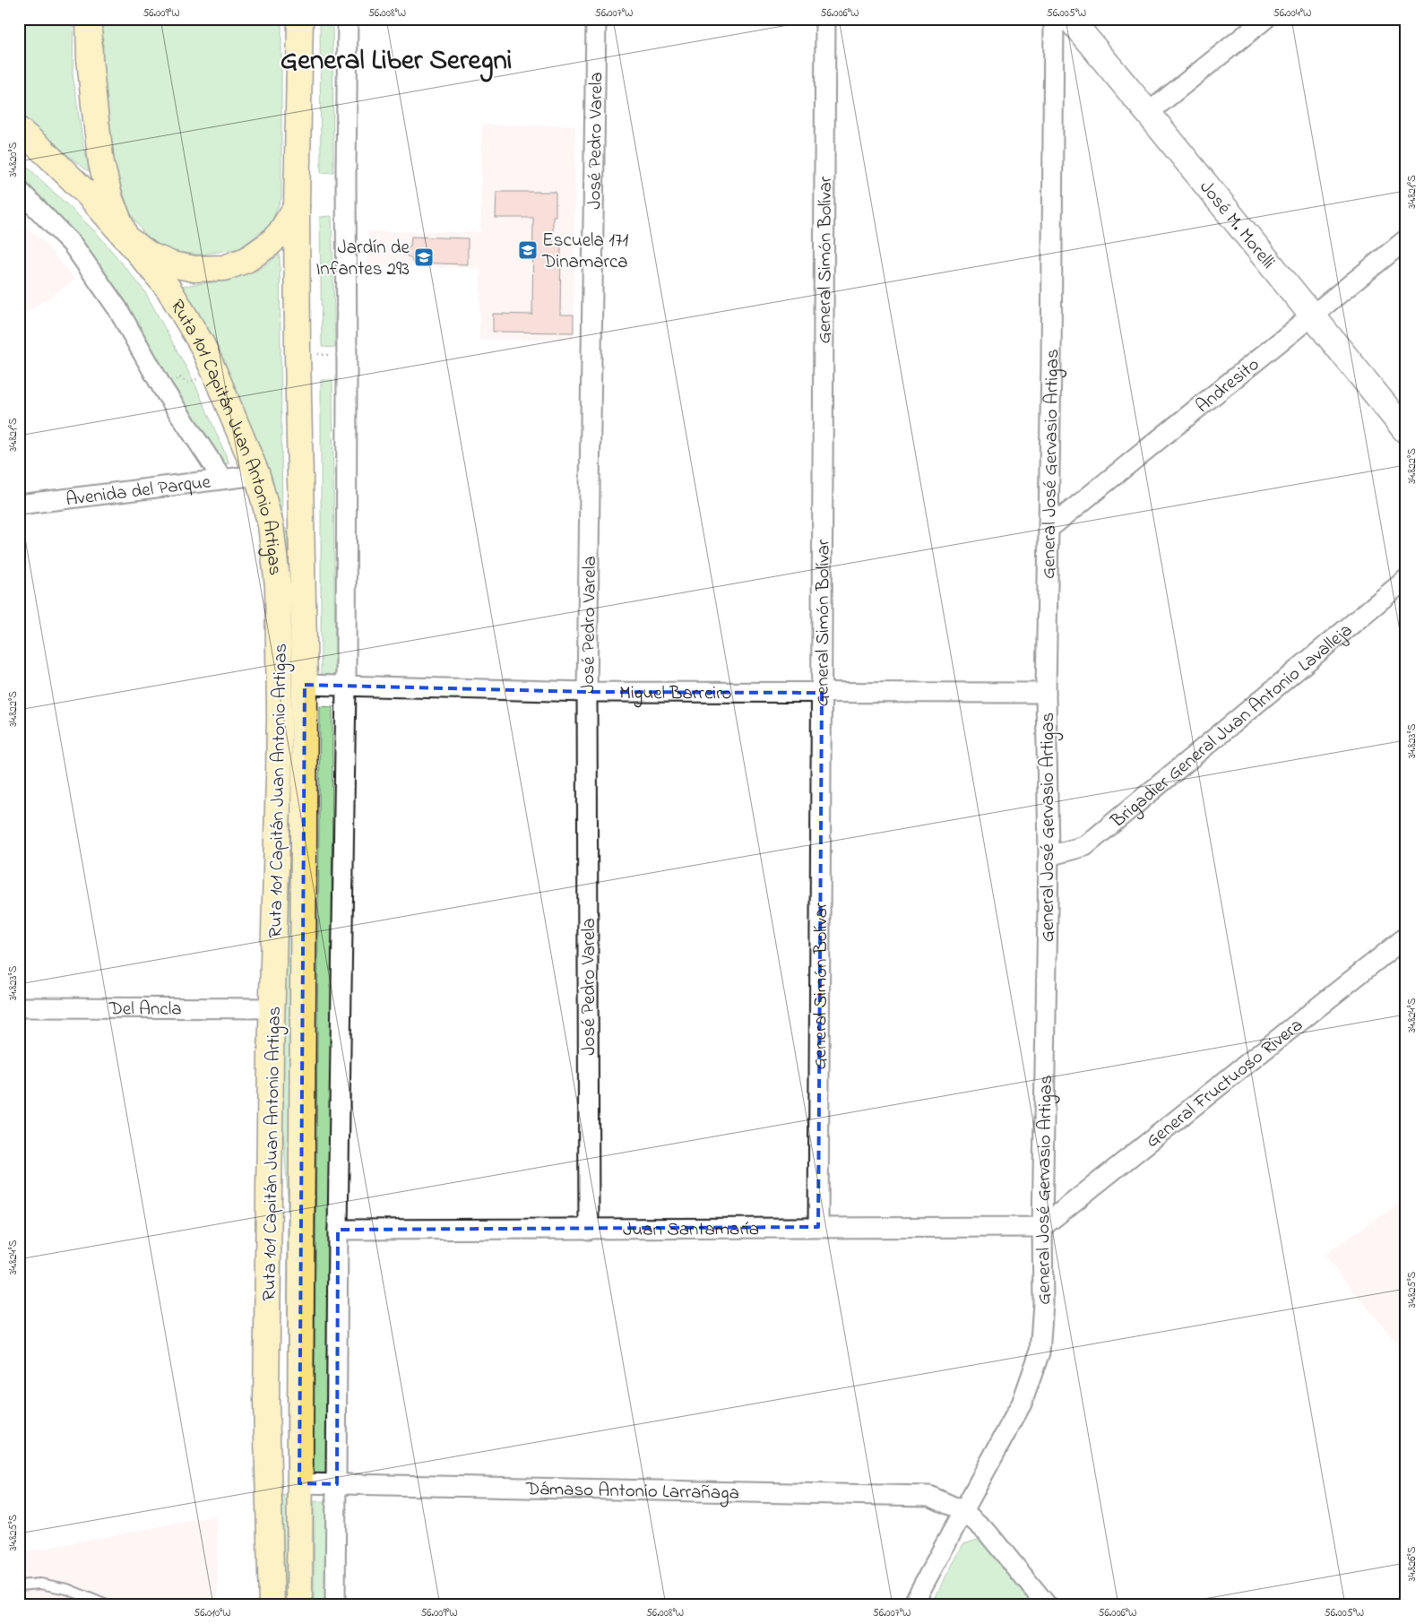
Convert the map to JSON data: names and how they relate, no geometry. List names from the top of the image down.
{
  "streets": {
    "highway": ["Ruta 101 Capitán Juan Antonio Artigas"],
    "street": [
      "José Pedro Varela",
      "José M. Morelli",
      "General Simón Bolívar",
      "Andresito",
      "General José Gervasio Artigas",
      "Avenida del Parque",
      "Miguel Barreiro",
      "Brigadier General Juan Antonio Lavalleja",
      "Del Ancla",
      "General Fructuoso Rivera",
      "Juan Santamaría",
      "Dámaso Antonio Larrañaga"
    ]
  },
  "crossings": [
    ["José Pedro Varela", "Miguel Barreiro"],
    ["José Pedro Varela", "Juan Santamaría"],
    ["José M. Morelli", "Andresito"],
    ["General Simón Bolívar", "Miguel Barreiro"],
    ["General Simón Bolívar", "Juan Santamaría"],
    ["Andresito", "General José Gervasio Artigas"],
    ["Ruta 101 Capitán Juan Antonio Artigas", "Avenida del Parque"],
    ["Ruta 101 Capitán Juan Antonio Artigas", "Miguel Barreiro"],
    ["Ruta 101 Capitán Juan Antonio Artigas", "Del Ancla"],
    ["Ruta 101 Capitán Juan Antonio Artigas", "Dámaso Antonio Larrañaga"],
    ["General José Gervasio Artigas", "Miguel Barreiro"],
    ["General José Gervasio Artigas", "Brigadier General Juan Antonio Lavalleja"],
    ["General José Gervasio Artigas", "General Fructuoso Rivera"],
    ["General José Gervasio Artigas", "Juan Santamaría"],
    ["General José Gervasio Artigas", "Dámaso Antonio Larrañaga"],
    ["General Fructuoso Rivera", "Juan Santamaría"]
  ],
  "districts": ["General Liber Seregni"],
  "places": {
    "school or university": ["Escuela 171 Dinamarca", "Jardín de Infantes 293"]
  },
  "coordinates": [
    "56.009°W",
    "56.008°W",
    "56.007°W",
    "56.006°W",
    "56.005°W",
    "56.004°W",
    "34.820°S",
    "34.821°S",
    "34.822°S",
    "34.823°S",
    "34.824°S",
    "34.825°S",
    "34.826°S",
    "56.010°W"
  ]
}
